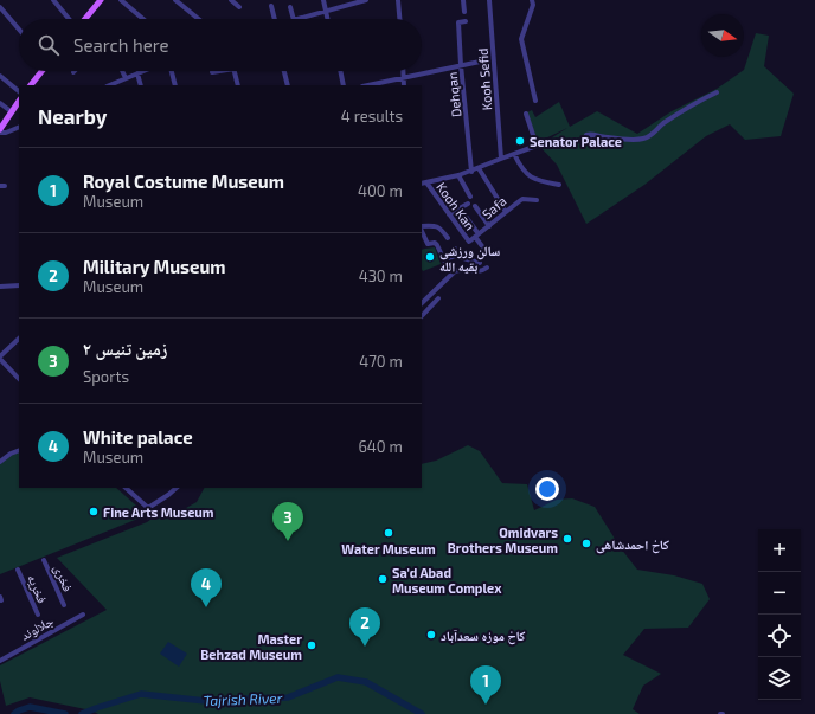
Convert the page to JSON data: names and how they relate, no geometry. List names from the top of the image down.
{
  "streets": {
    "street": [
      "Kooh Sefid",
      "Dehqan",
      "Kooh Kan",
      "Safa",
      "فخری",
      "فخریه",
      "جلالوند"
    ]
  },
  "crossings": [
    ["Kooh Kan", "Safa"]
  ],
  "water": ["Tajrish River"],
  "places": [
    "Senator Palace",
    "سالن ورزشی بقیه الله",
    "Fine Arts Museum",
    "Water Museum",
    "Omidvars Brothers Museum",
    "کاخ احمدشاهی",
    "Sa'd Abad Museum Complex",
    "کاخ موزه سعدآباد",
    "Master Behzad Museum"
  ],
  "north": "right",
  "page": {
    "search": "Search here",
    "heading": ["Nearby", "4 results"],
    "list": [
      {
        "mark": "1",
        "name": "Royal Costume Museum",
        "note": "Museum",
        "value": "400 m"
      },
      {
        "mark": "2",
        "name": "Military Museum",
        "note": "Museum",
        "value": "430 m"
      },
      {
        "mark": "3",
        "name": "زمین تنیس ۲",
        "note": "Sports",
        "value": "470 m"
      },
      {
        "mark": "4",
        "name": "White palace",
        "note": "Museum",
        "value": "640 m"
      }
    ],
    "pins": [
      "3",
      "4",
      "2",
      "1"
    ],
    "map_buttons": ["+", "−"]
  }
}
